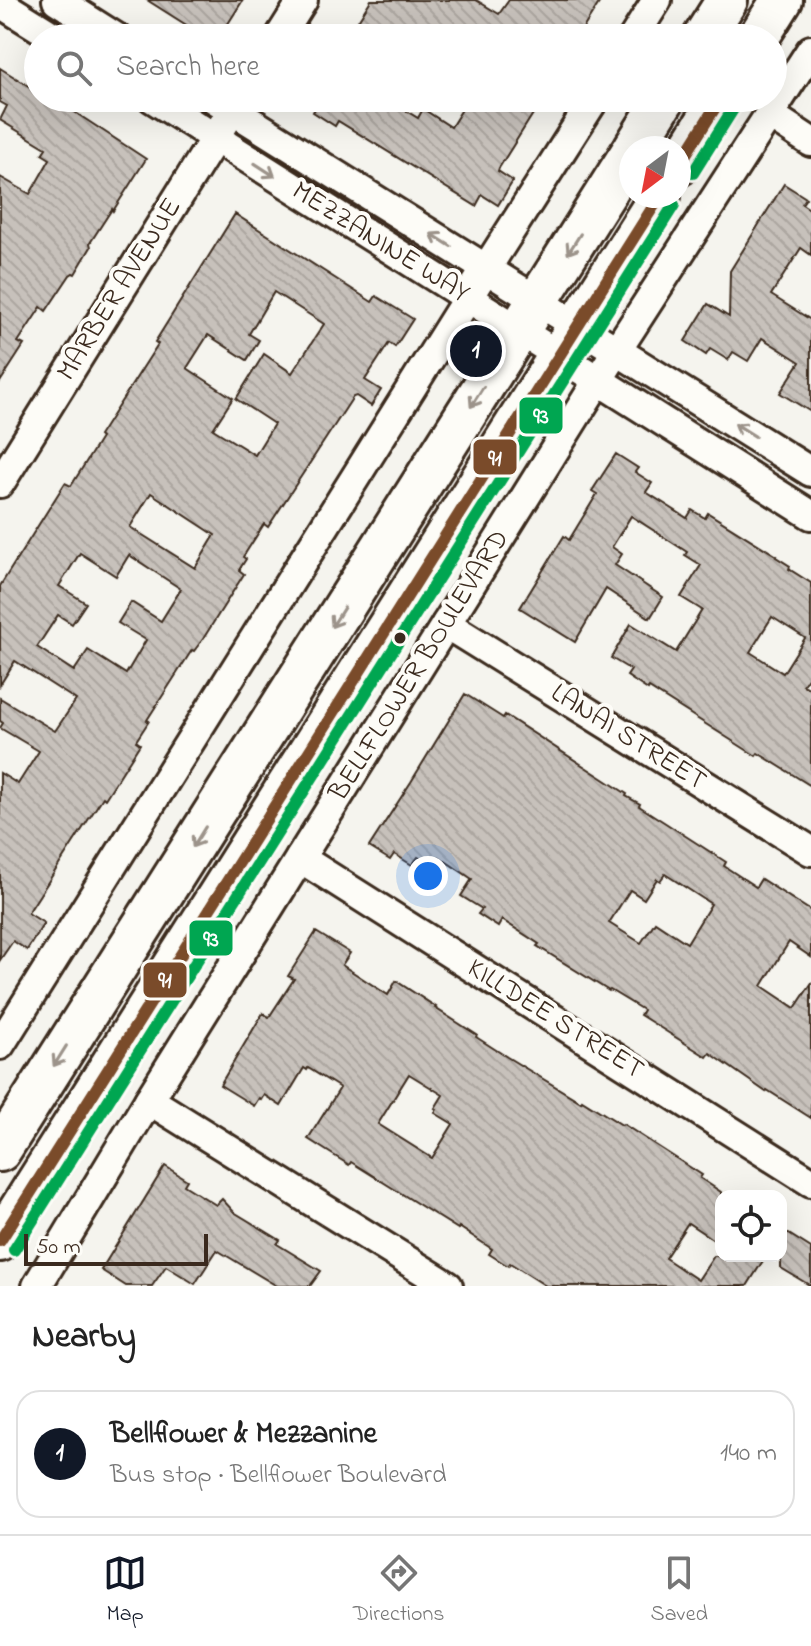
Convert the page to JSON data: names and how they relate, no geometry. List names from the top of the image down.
{
  "streets": {
    "main road": ["BELLFLOWER BOULEVARD"],
    "street": [
      "MEZZANINE WAY",
      "MARBER AVENUE",
      "LANAI STREET",
      "KILLDEE STREET"
    ]
  },
  "crossings": [
    ["MEZZANINE WAY", "MARBER AVENUE"],
    ["MEZZANINE WAY", "BELLFLOWER BOULEVARD"],
    ["BELLFLOWER BOULEVARD", "LANAI STREET"],
    ["BELLFLOWER BOULEVARD", "KILLDEE STREET"]
  ],
  "lines": ["transit line 91", "transit line 93"],
  "scale_bar": "50 m",
  "north": "bottom left",
  "page": {
    "search": "Search here",
    "pins": "1",
    "scale": "50 m",
    "heading": "Nearby",
    "list": [
      {
        "mark": "1",
        "name": "Bellflower & Mezzanine",
        "note": "Bus stop · Bellflower Boulevard",
        "value": "140 m"
      }
    ],
    "nav": ["Map", "Directions", "Saved"]
  }
}
